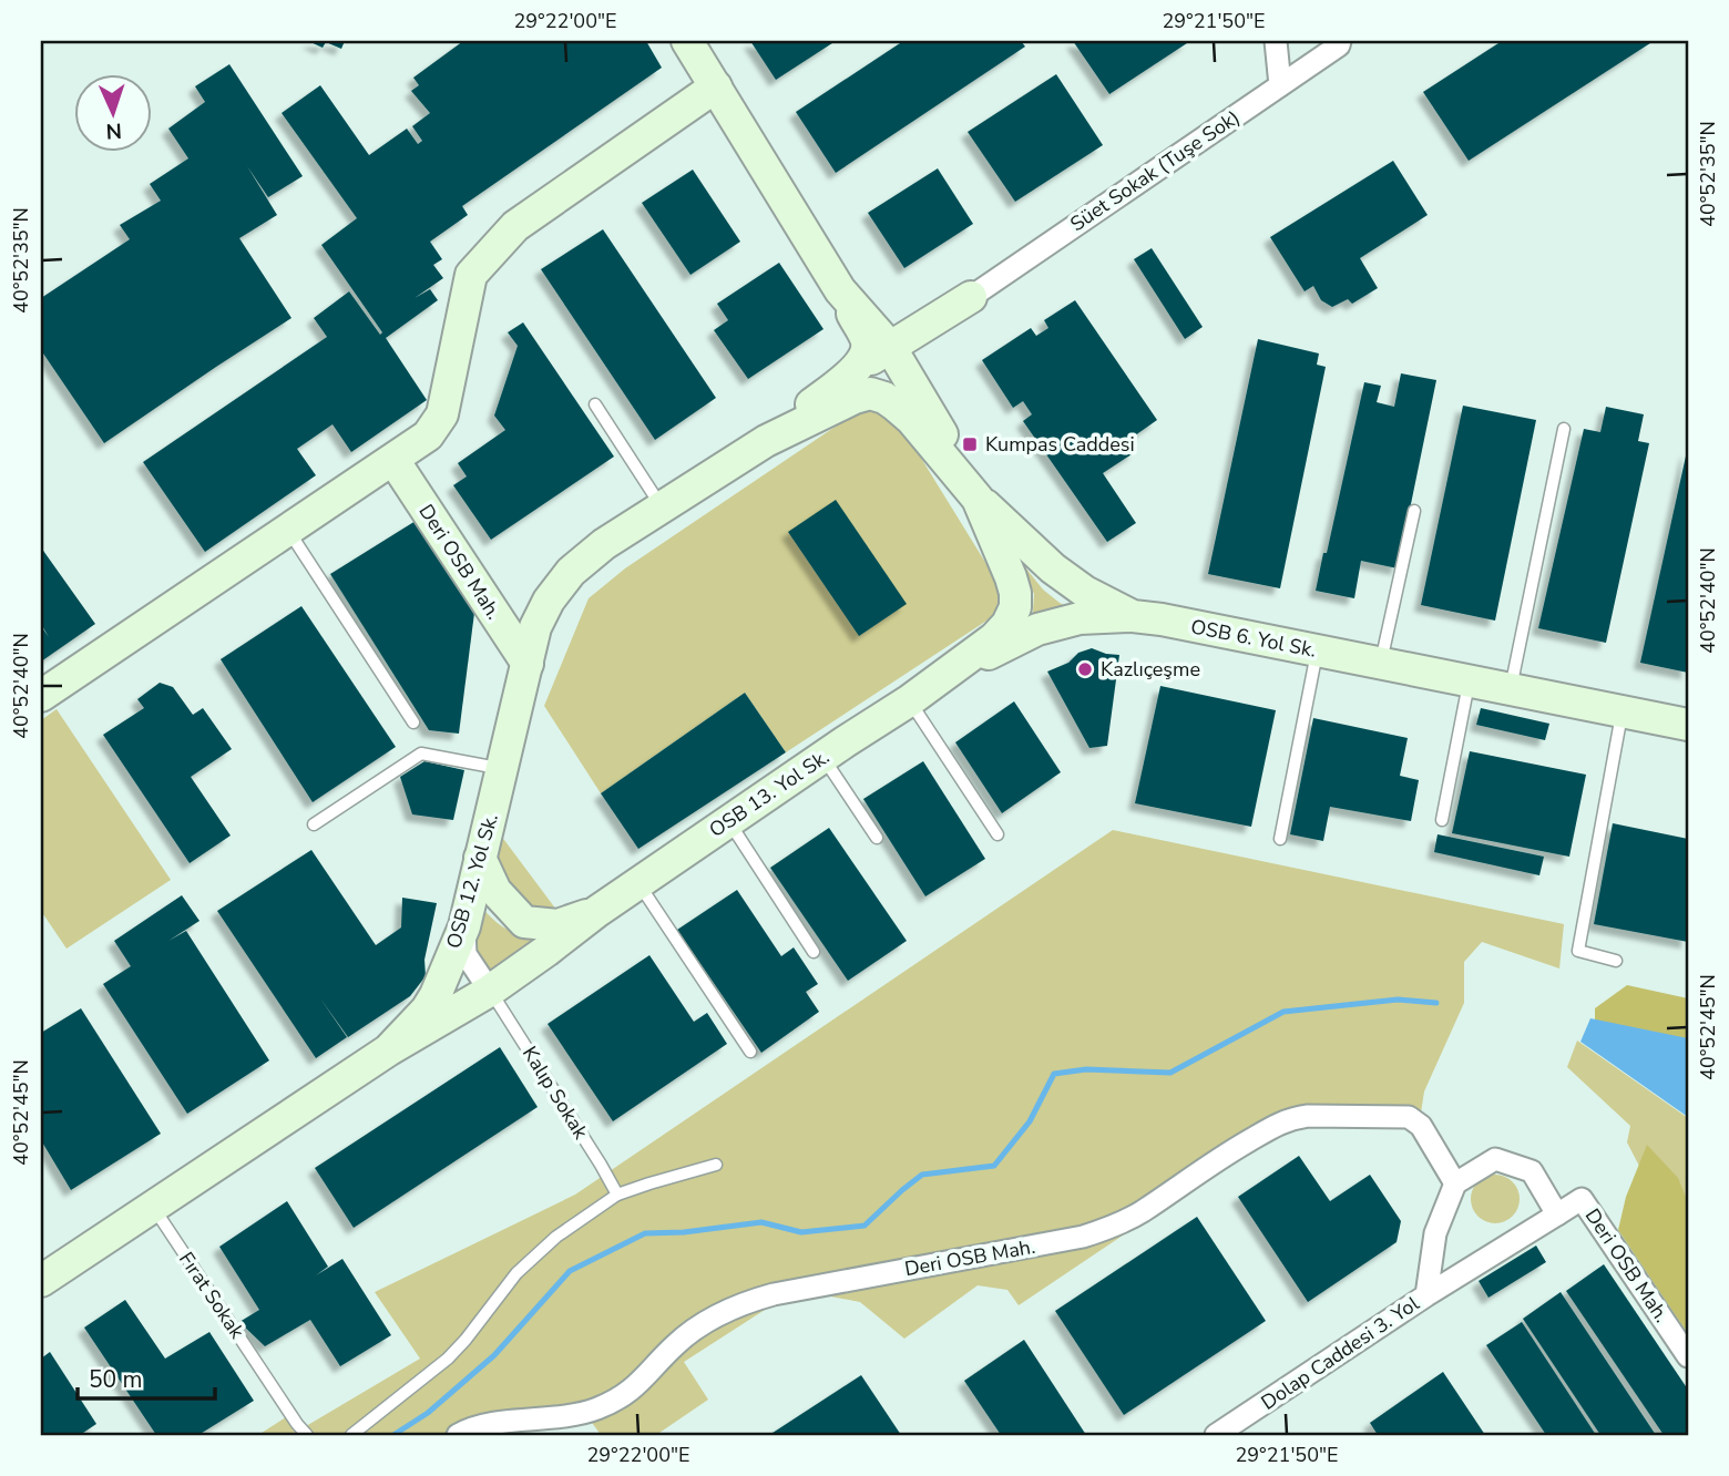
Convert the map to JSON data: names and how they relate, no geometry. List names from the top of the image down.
{
  "streets": {
    "main road": [
      "Deri OSB Mah.",
      "OSB 6. Yol Sk.",
      "OSB 13. Yol Sk.",
      "OSB 12. Yol Sk."
    ],
    "street": ["Süet Sokak (Tuşe Sok)", "Dolap Caddesi 3. Yol"],
    "lane": ["Kalıp Sokak", "Fırat Sokak"]
  },
  "crossings": [
    ["Deri OSB Mah.", "OSB 12. Yol Sk."],
    ["Deri OSB Mah.", "Dolap Caddesi 3. Yol"],
    ["OSB 12. Yol Sk.", "Fırat Sokak"]
  ],
  "places": {
    "transit": ["Kumpas Caddesi"],
    "other": ["Kazlıçeşme"]
  },
  "scale_bar": "50 m",
  "north": "bottom",
  "coordinates": [
    "29°22'00\"E",
    "29°21'50\"E",
    "40°52'35\"N",
    "40°52'40\"N",
    "40°52'45\"N"
  ]
}
